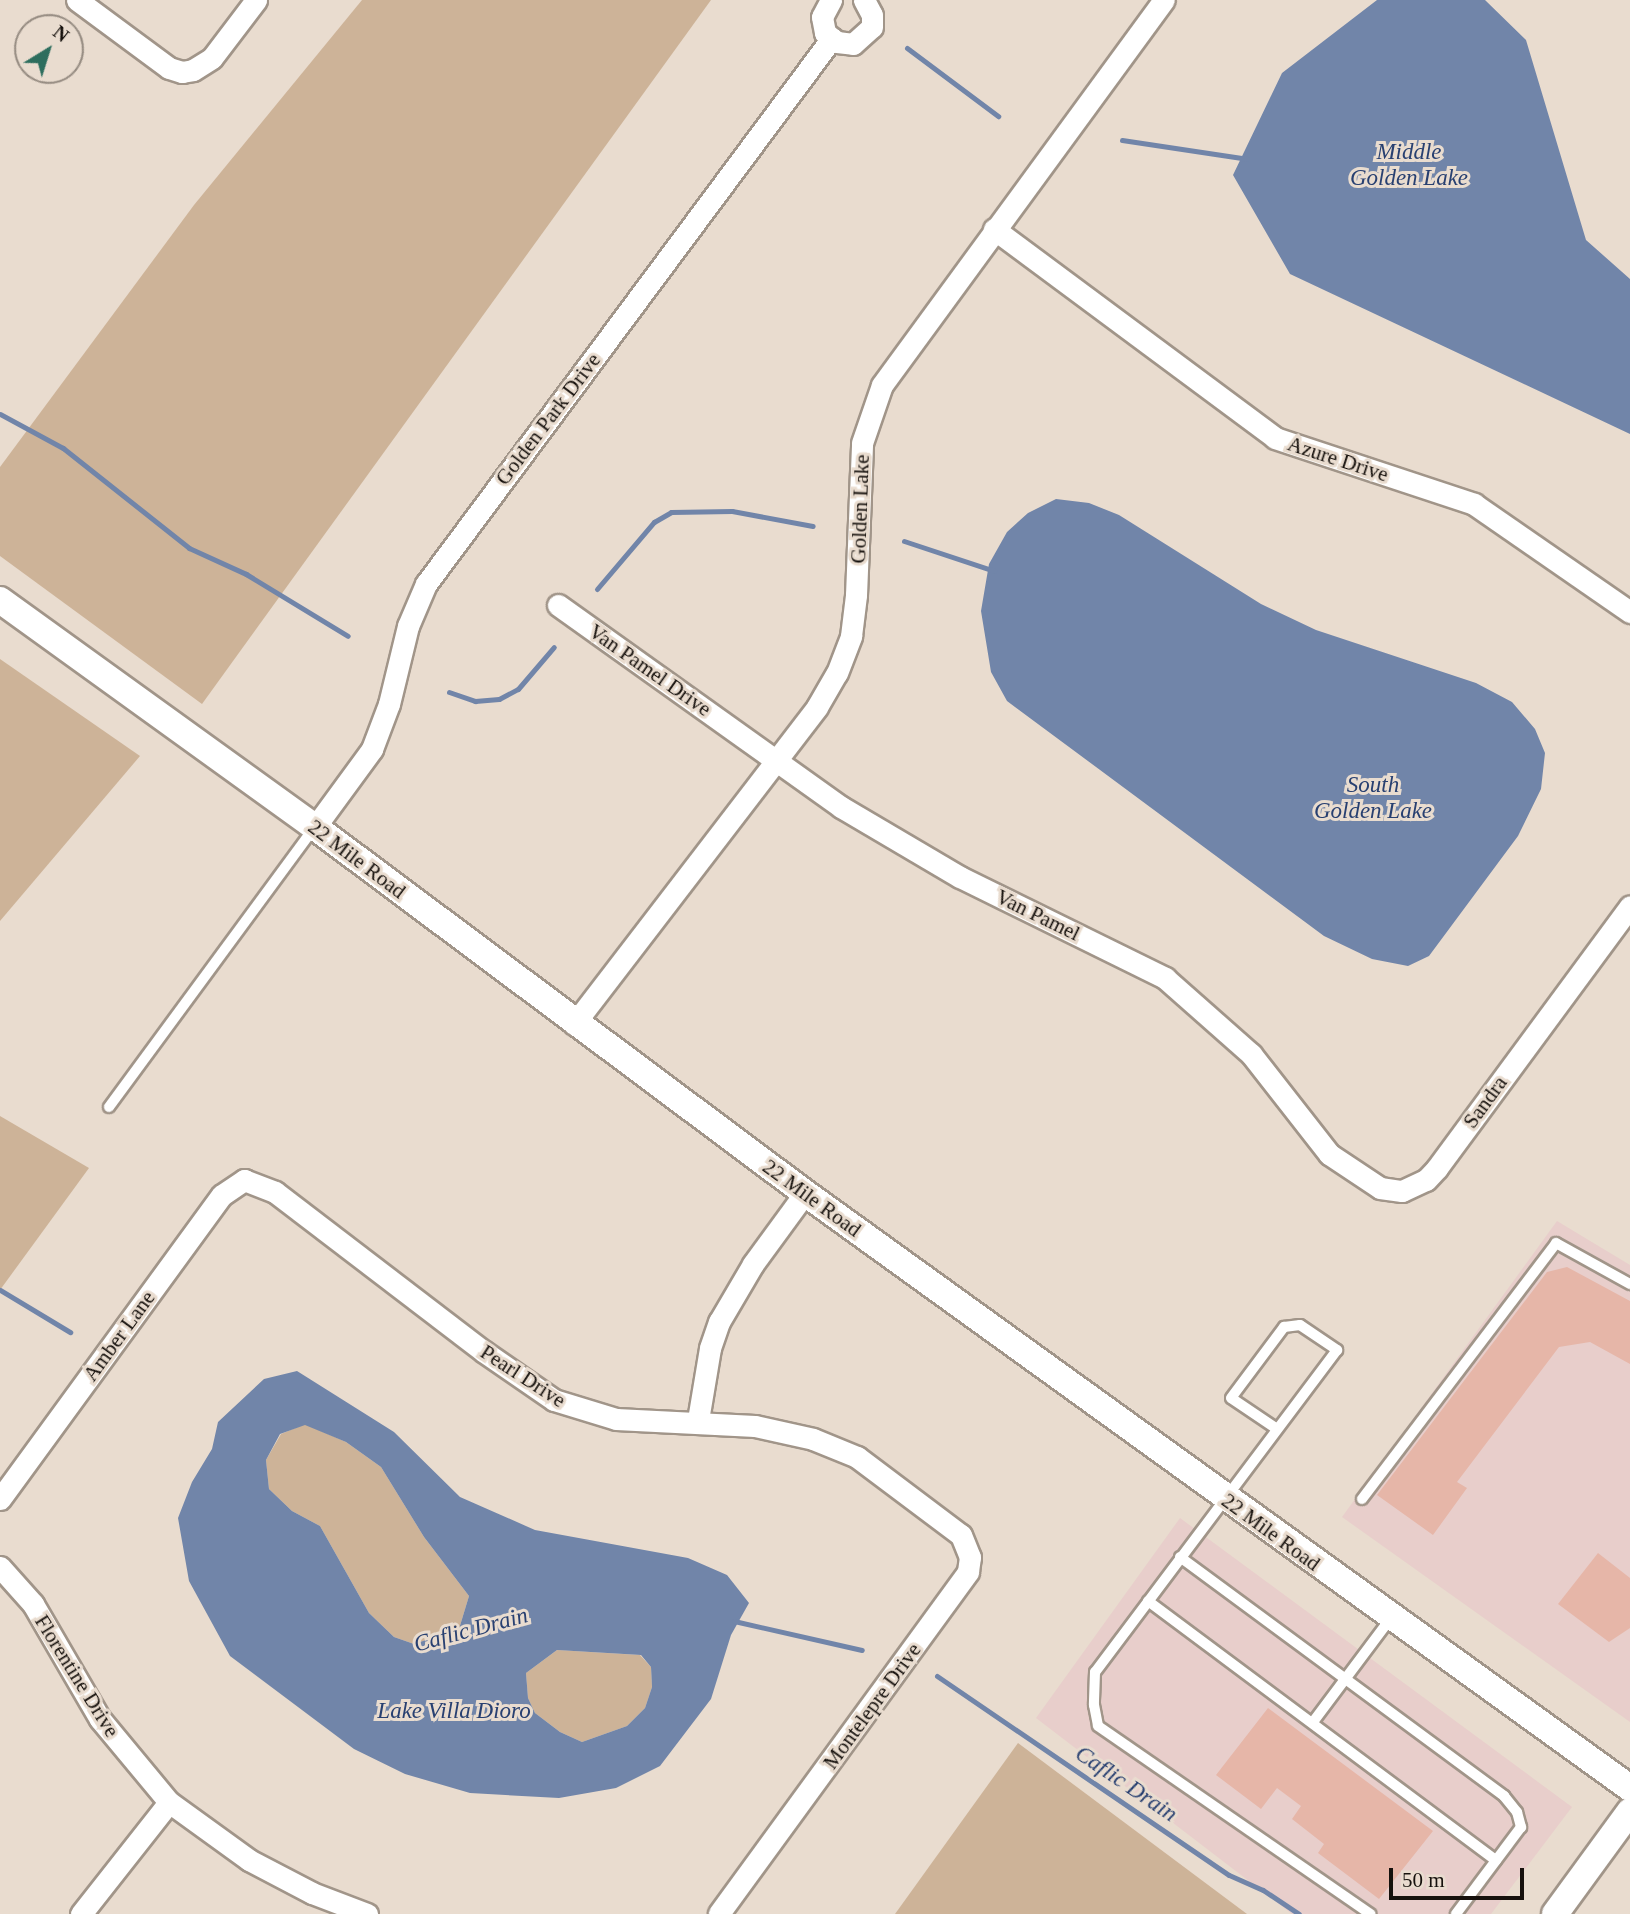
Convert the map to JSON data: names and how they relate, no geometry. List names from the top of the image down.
{
  "streets": {
    "street": [
      "Golden Park Drive",
      "Azure Drive",
      "Golden Lake",
      "Van Pamel Drive",
      "22 Mile Road",
      "Van Pamel",
      "Sandra",
      "Amber Lane",
      "Pearl Drive",
      "Florentine Drive",
      "Montelepre Drive"
    ]
  },
  "crossings": [
    ["Golden Park Drive", "22 Mile Road"],
    ["Azure Drive", "Golden Lake"],
    ["Golden Lake", "22 Mile Road"],
    ["Golden Lake", "Van Pamel"],
    ["Van Pamel Drive", "Van Pamel"],
    ["Van Pamel", "Sandra"],
    ["Amber Lane", "Pearl Drive"],
    ["Pearl Drive", "Montelepre Drive"]
  ],
  "water": [
    "Middle Golden Lake",
    "South Golden Lake",
    "Caflic Drain",
    "Lake Villa Dioro"
  ],
  "scale_bar": "50 m",
  "north": "top right"
}
